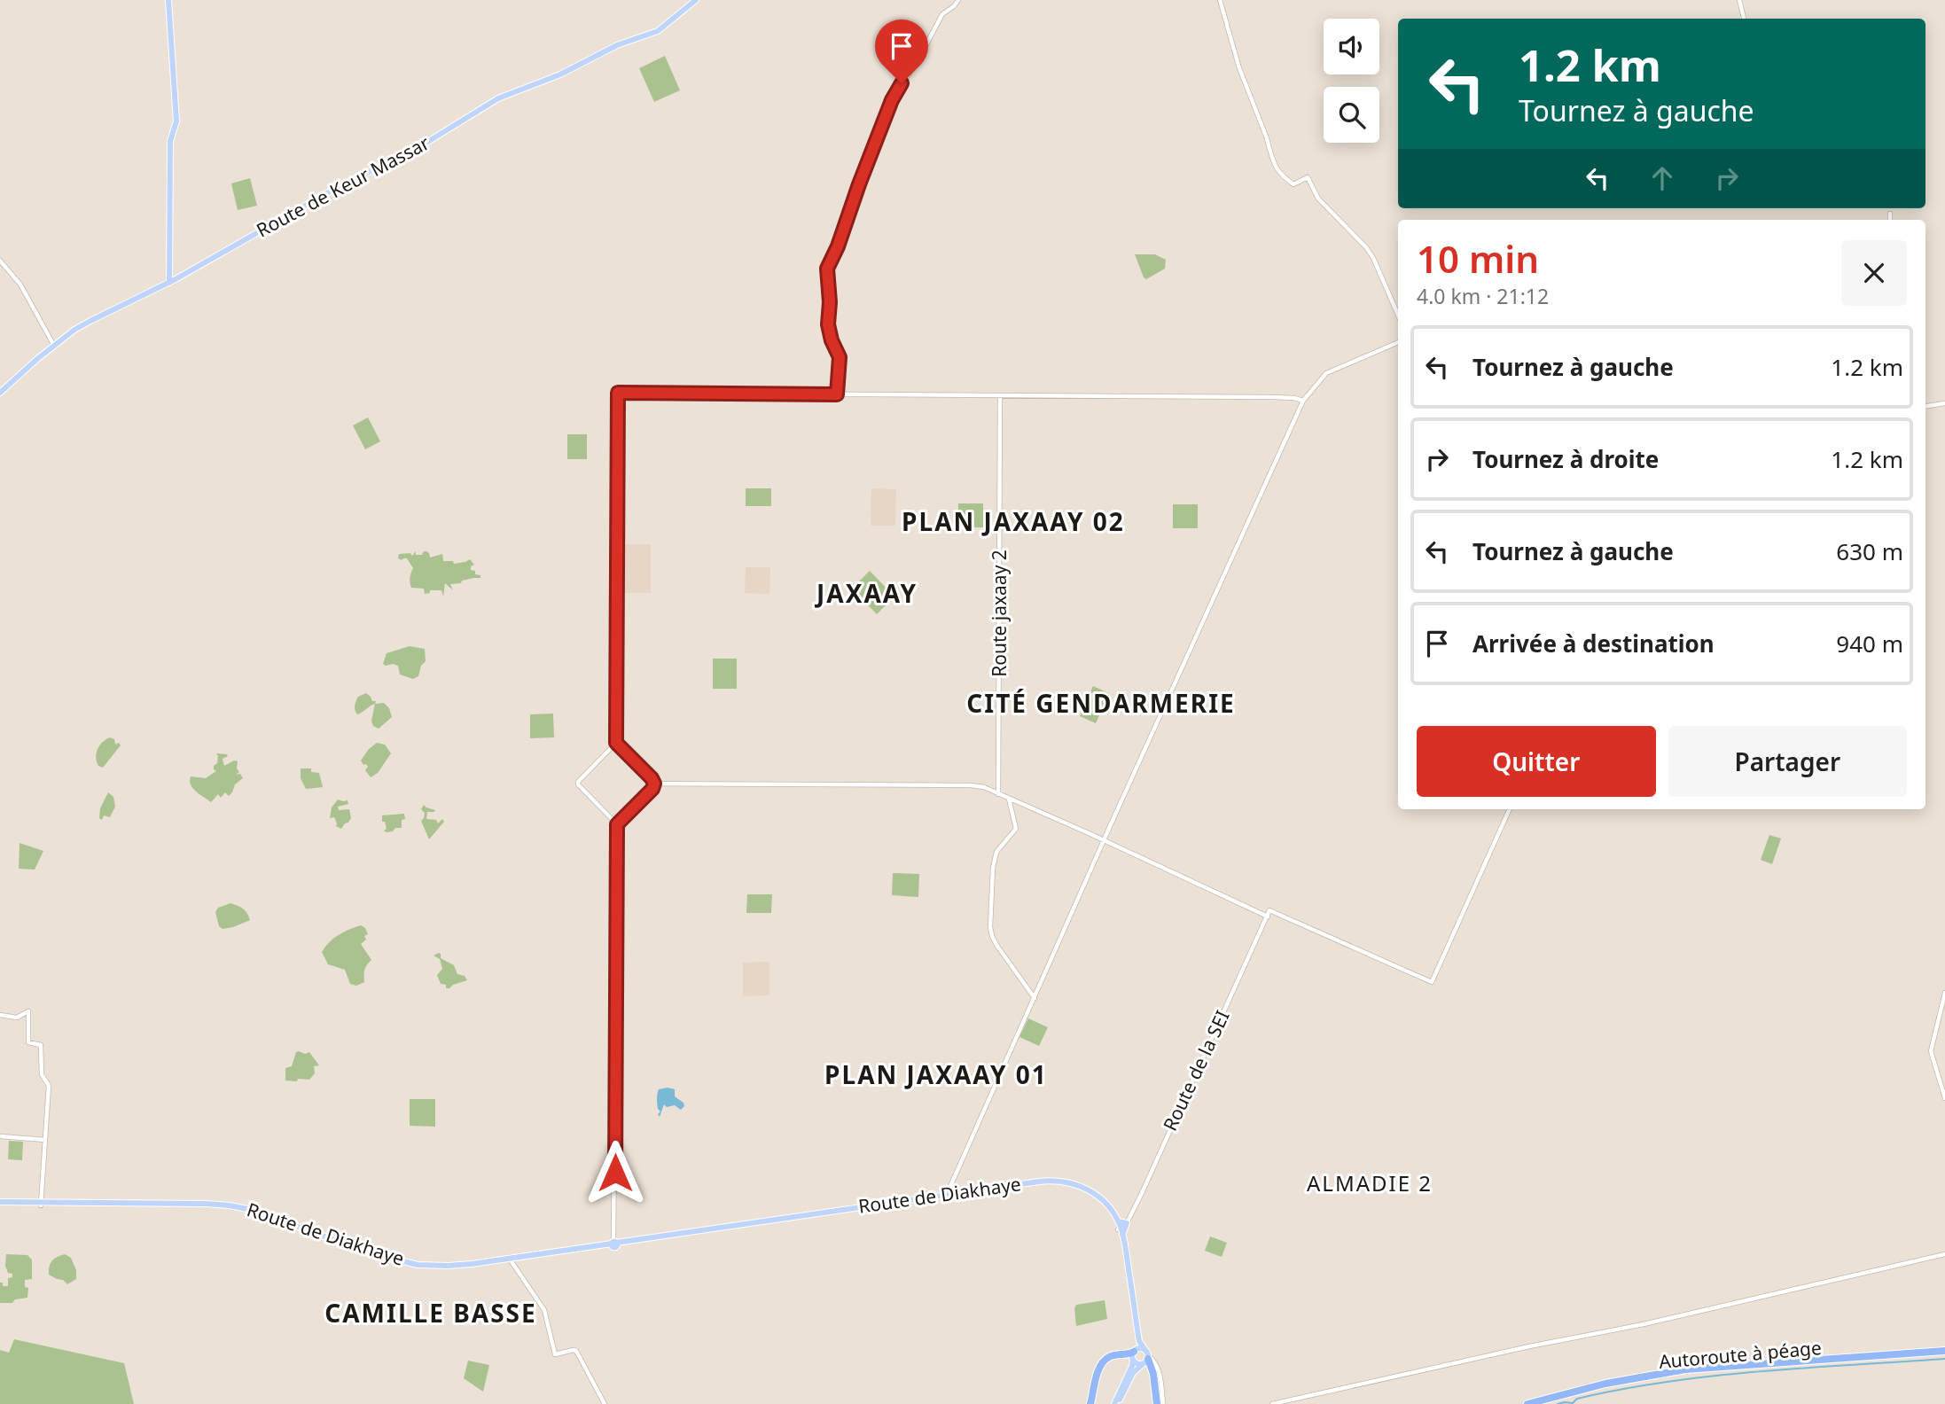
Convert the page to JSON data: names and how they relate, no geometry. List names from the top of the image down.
{
  "streets": {
    "highway": ["Autoroute à péage"],
    "main road": ["Route de Keur Massar", "Route de Diakhaye"],
    "street": ["Route jaxaay 2", "Route de la SEI"]
  },
  "districts": [
    "PLAN JAXAAY 02",
    "JAXAAY",
    "CITÉ GENDARMERIE",
    "PLAN JAXAAY 01",
    "ALMADIE 2",
    "CAMILLE BASSE"
  ],
  "page": {
    "turn": ["1.2 km", "Tournez à gauche"],
    "heading": ["10 min", "4.0 km · 21:12"],
    "list": [
      {
        "name": "Tournez à gauche",
        "value": "1.2 km"
      },
      {
        "name": "Tournez à droite",
        "value": "1.2 km"
      },
      {
        "name": "Tournez à gauche",
        "value": "630 m"
      },
      {
        "name": "Arrivée à destination",
        "value": "940 m"
      }
    ],
    "buttons": ["Quitter", "Partager"]
  }
}
